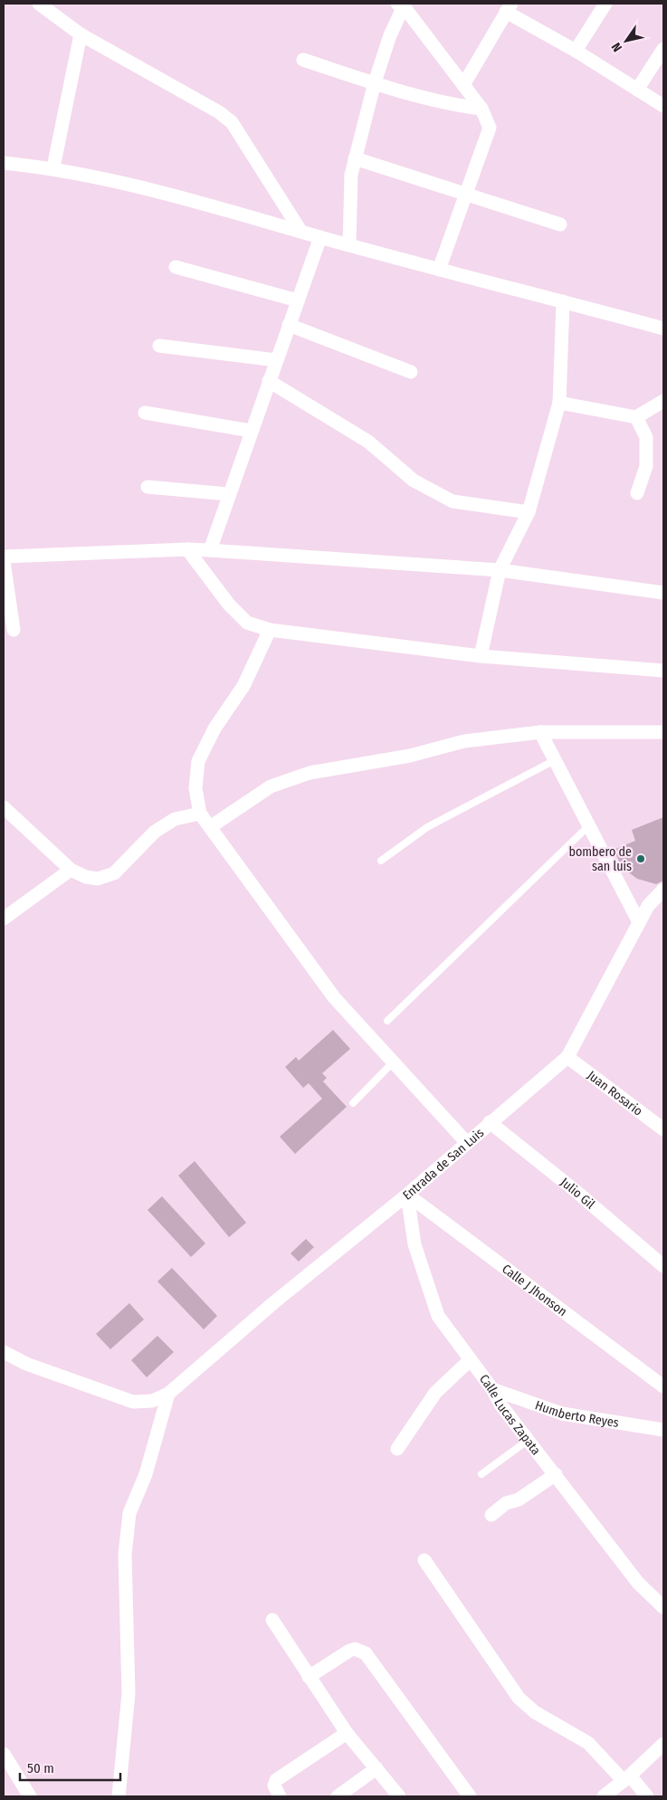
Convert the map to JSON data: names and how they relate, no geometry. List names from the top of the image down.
{
  "streets": {
    "street": [
      "Juan Rosario",
      "Entrada de San Luis",
      "Julio Gil",
      "Calle J Jhonson",
      "Humberto Reyes",
      "Calle Lucas Zapata"
    ]
  },
  "crossings": [
    ["Juan Rosario", "Entrada de San Luis"],
    ["Entrada de San Luis", "Julio Gil"],
    ["Entrada de San Luis", "Calle J Jhonson"],
    ["Entrada de San Luis", "Calle Lucas Zapata"],
    ["Calle J Jhonson", "Calle Lucas Zapata"],
    ["Humberto Reyes", "Calle Lucas Zapata"]
  ],
  "places": ["bombero de san luis"],
  "scale_bar": "50 m",
  "north": "bottom left"
}
